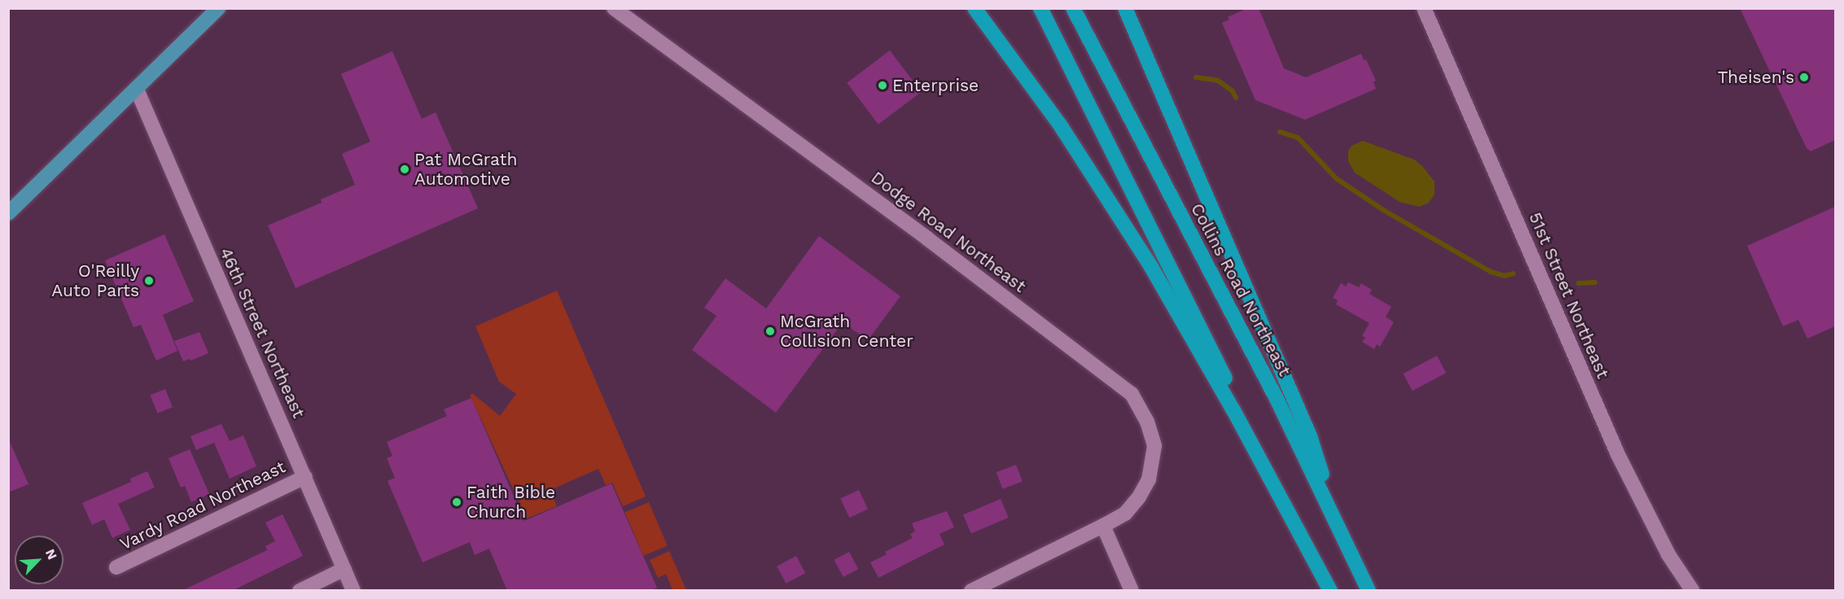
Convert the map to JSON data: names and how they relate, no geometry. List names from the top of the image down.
{
  "streets": {
    "highway": ["Collins Road Northeast"],
    "street": [
      "Dodge Road Northeast",
      "51st Street Northeast",
      "46th Street Northeast",
      "Vardy Road Northeast"
    ]
  },
  "crossings": [
    ["46th Street Northeast", "Vardy Road Northeast"]
  ],
  "places": [
    "Theisen's",
    "Enterprise",
    "Pat McGrath Automotive",
    "O'Reilly Auto Parts",
    "McGrath Collision Center",
    "Faith Bible Church"
  ],
  "north": "top right"
}
